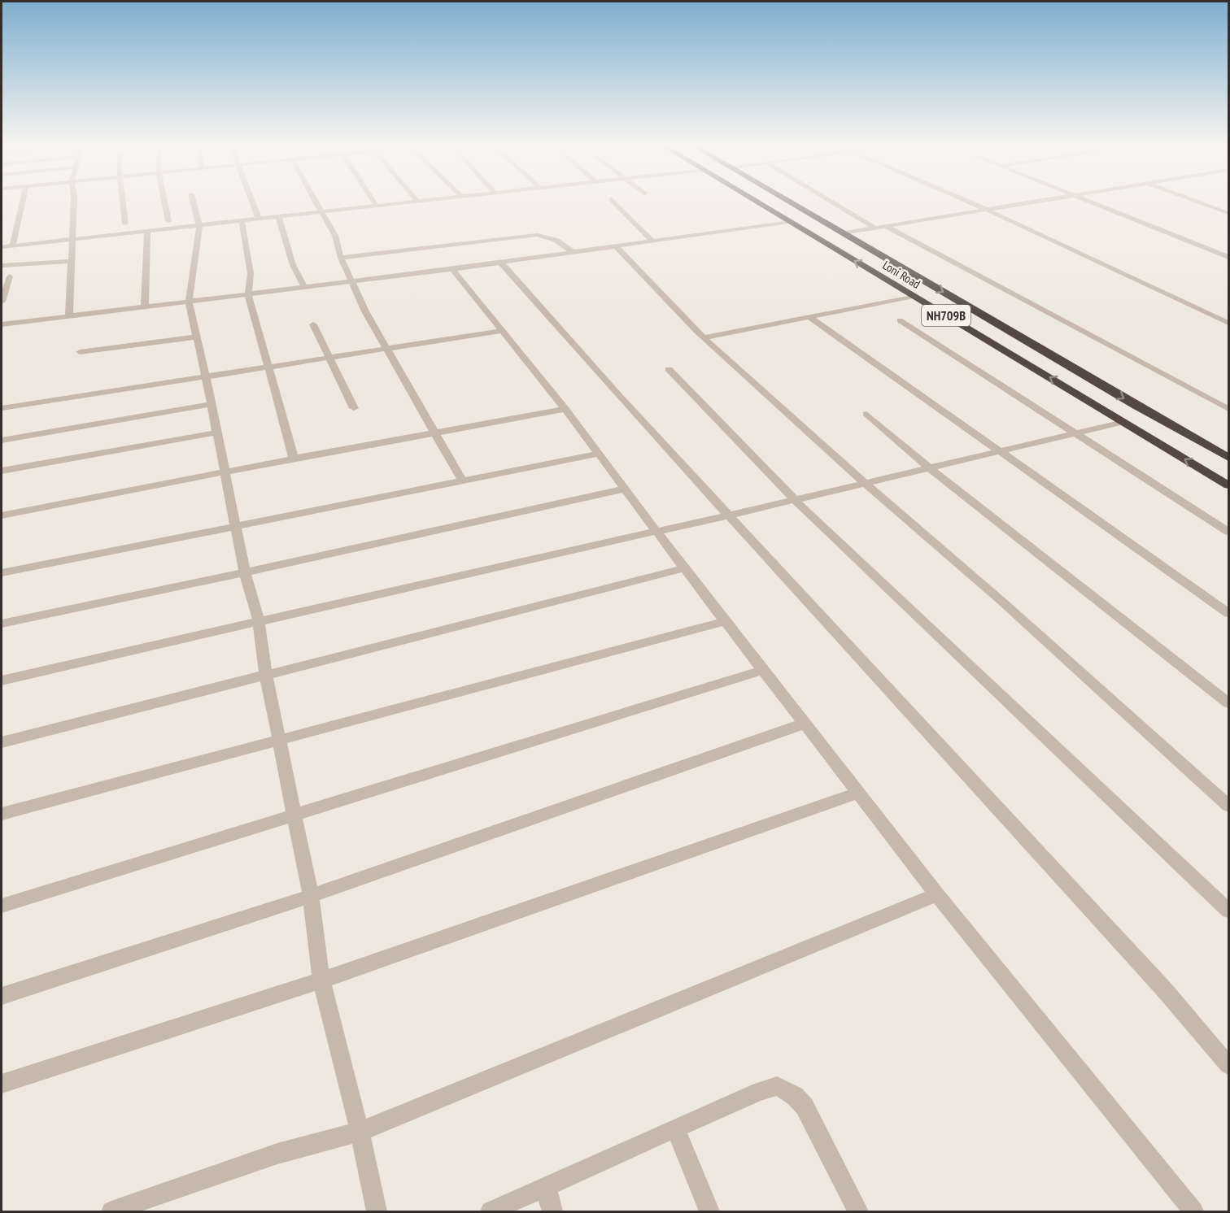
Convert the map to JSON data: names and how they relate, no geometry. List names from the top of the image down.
{
  "streets": {
    "highway": ["Loni Road", "NH709B"]
  }
}
